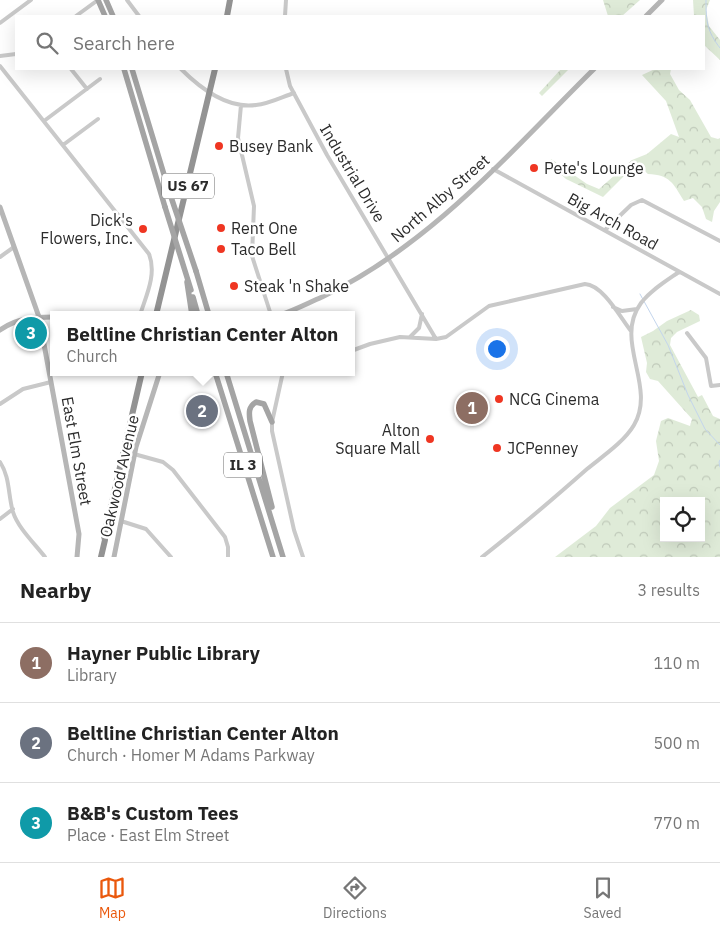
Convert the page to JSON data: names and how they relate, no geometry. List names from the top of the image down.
{
  "streets": {
    "highway": ["US 67"],
    "main road": ["IL 3"],
    "street": [
      "Industrial Drive",
      "North Alby Street",
      "Big Arch Road",
      "East Elm Street",
      "Oakwood Avenue"
    ]
  },
  "crossings": [
    ["Industrial Drive", "North Alby Street"],
    ["North Alby Street", "Big Arch Road"]
  ],
  "places": [
    "Busey Bank",
    "Pete's Lounge",
    "Rent One",
    "Dick's Flowers, Inc.",
    "Taco Bell",
    "Steak 'n Shake",
    "NCG Cinema",
    "Alton Square Mall",
    "JCPenney"
  ],
  "page": {
    "search": "Search here",
    "popup": ["Beltline Christian Center Alton", "Church"],
    "pins": ["3", "1", "2"],
    "heading": ["Nearby", "3 results"],
    "list": [
      {
        "mark": "1",
        "name": "Hayner Public Library",
        "note": "Library",
        "value": "110 m"
      },
      {
        "mark": "2",
        "name": "Beltline Christian Center Alton",
        "note": "Church · Homer M Adams Parkway",
        "value": "500 m"
      },
      {
        "mark": "3",
        "name": "B&B's Custom Tees",
        "note": "Place · East Elm Street",
        "value": "770 m"
      }
    ],
    "nav": ["Map", "Directions", "Saved"]
  }
}
